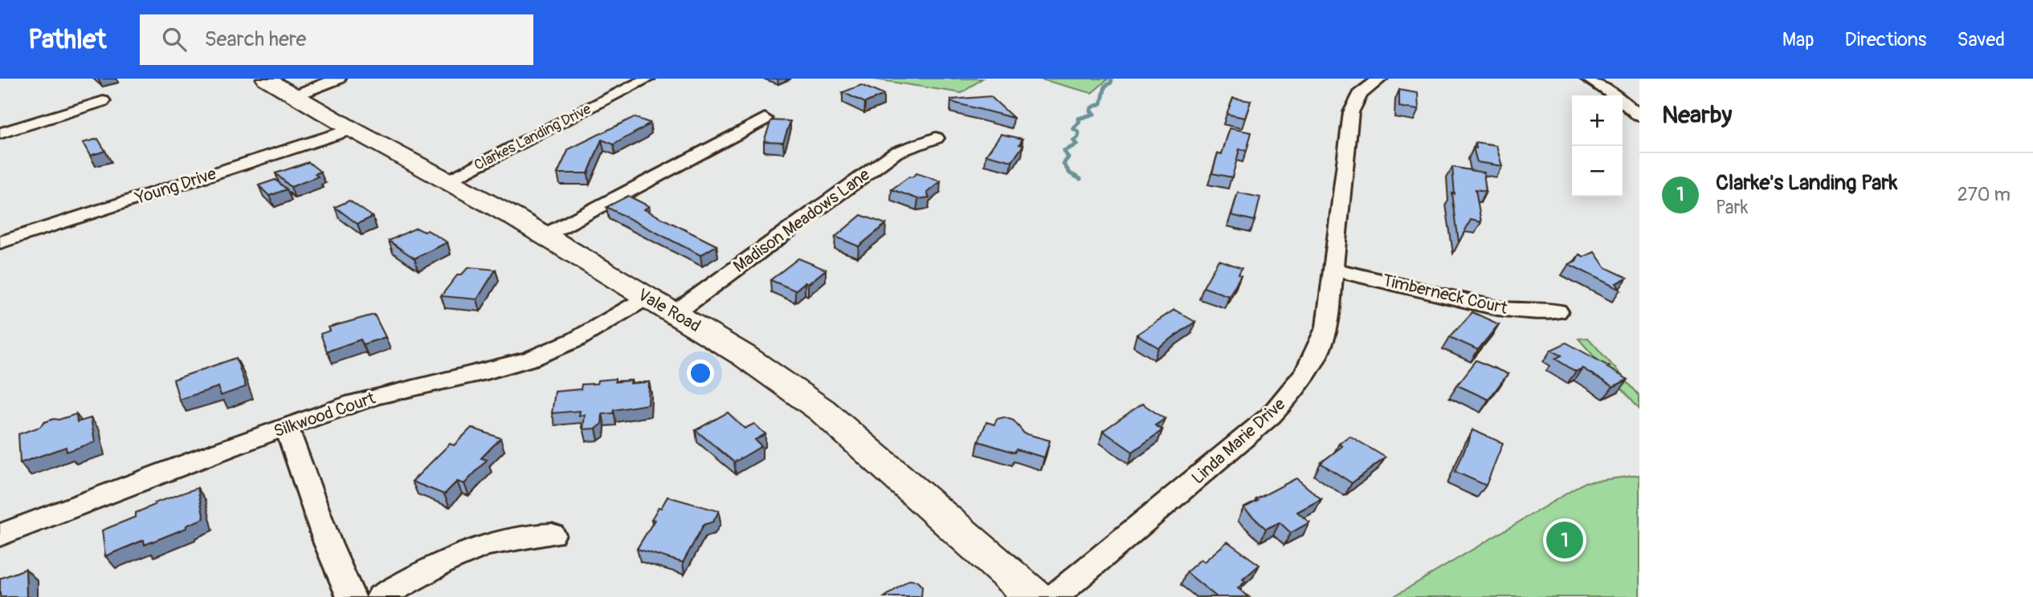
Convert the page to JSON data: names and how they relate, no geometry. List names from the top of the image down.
{
  "streets": {
    "main road": ["Vale Road"],
    "street": [
      "Clarkes Landing Drive",
      "Young Drive",
      "Madison Meadows Lane",
      "Timberneck Court",
      "Silkwood Court",
      "Linda Marie Drive"
    ]
  },
  "crossings": [
    ["Clarkes Landing Drive", "Vale Road"],
    ["Young Drive", "Vale Road"],
    ["Madison Meadows Lane", "Vale Road"],
    ["Timberneck Court", "Linda Marie Drive"],
    ["Vale Road", "Silkwood Court"]
  ],
  "page": {
    "header": "Pathlet",
    "search": "Search here",
    "nav": ["Map", "Directions", "Saved"],
    "heading": "Nearby",
    "map_buttons": ["+", "−"],
    "list": [
      {
        "mark": "1",
        "name": "Clarke's Landing Park",
        "note": "Park",
        "value": "270 m"
      }
    ],
    "pins": "1"
  }
}
